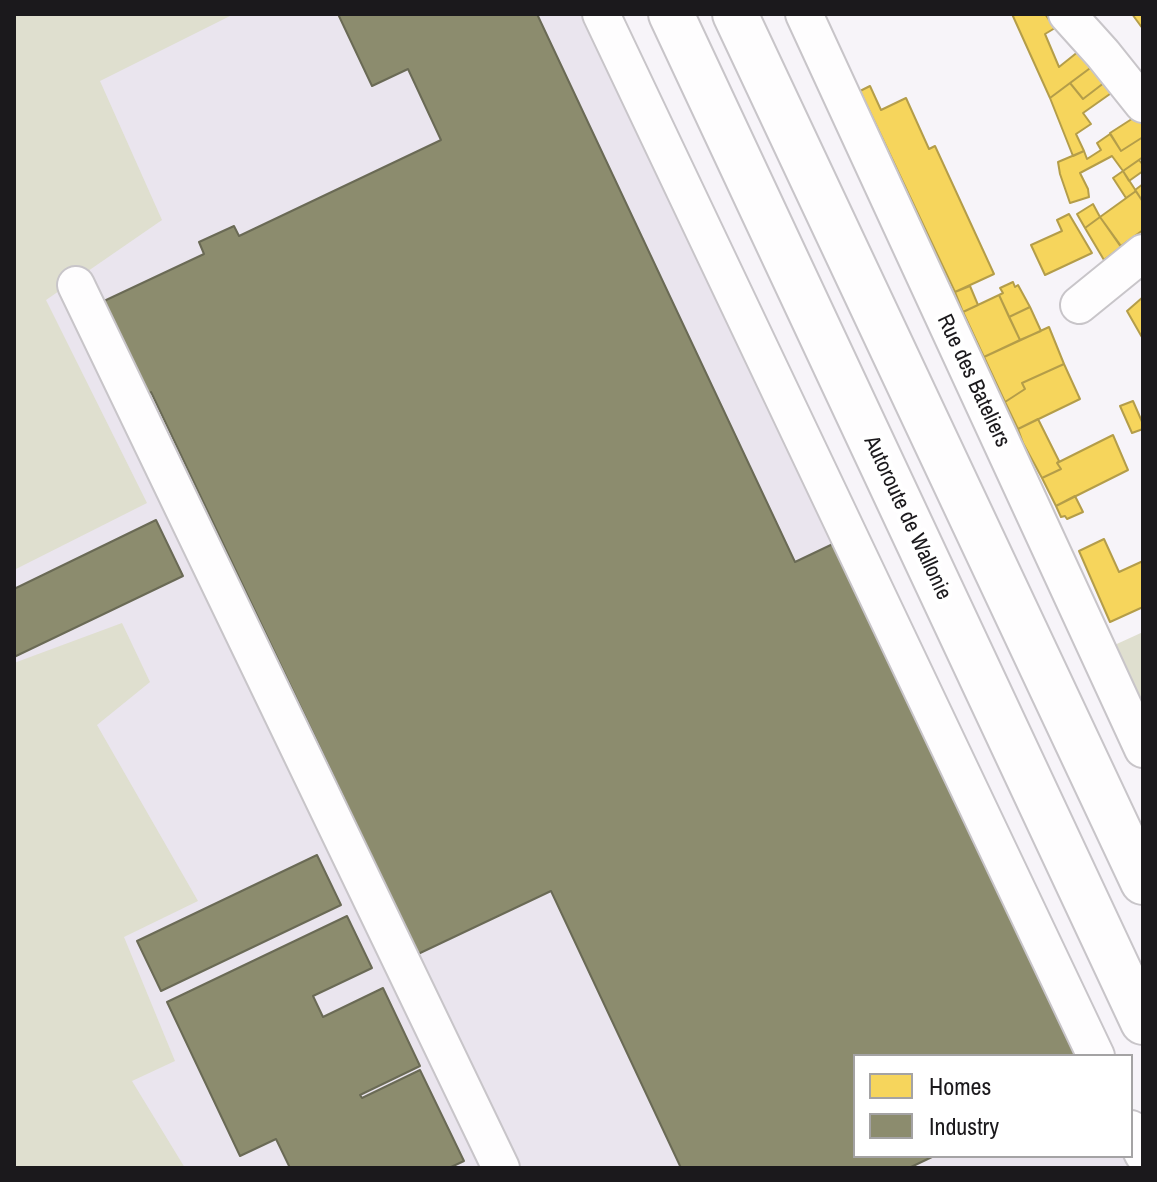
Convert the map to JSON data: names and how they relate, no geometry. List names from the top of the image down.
{
  "streets": {
    "highway": ["Autoroute de Wallonie"],
    "street": ["Rue des Bateliers"]
  },
  "legend": ["Homes", "Industry"]
}
